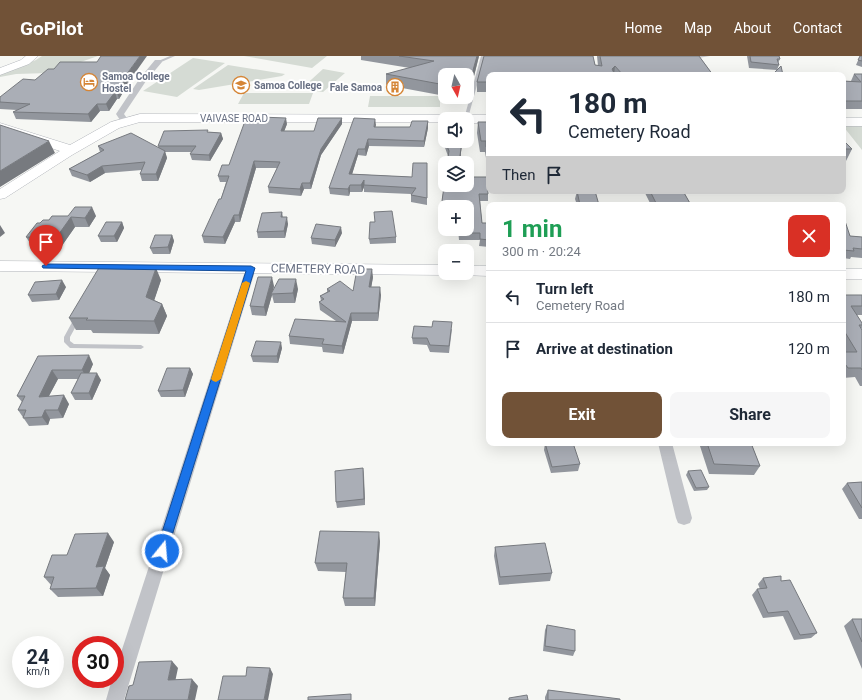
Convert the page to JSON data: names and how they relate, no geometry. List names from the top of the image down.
{
  "streets": {
    "main road": ["VAIVASE ROAD", "CEMETERY ROAD"]
  },
  "places": {
    "hotel": ["Samoa College Hostel"],
    "school or university": ["Samoa College"],
    "building": ["Fale Samoa"]
  },
  "north": "bottom",
  "page": {
    "header": "GoPilot",
    "nav": [
      "Home",
      "Map",
      "About",
      "Contact"
    ],
    "map_buttons": ["+", "−"],
    "turn": ["180 m", "Cemetery Road"],
    "then": "Then",
    "heading": ["1 min", "300 m · 20:24"],
    "list": [
      {
        "name": "Turn left",
        "note": "Cemetery Road",
        "value": "180 m"
      },
      {
        "name": "Arrive at destination",
        "value": "120 m"
      }
    ],
    "buttons": ["Exit", "Share"],
    "speed": "24 km/h",
    "limit": "30"
  }
}
